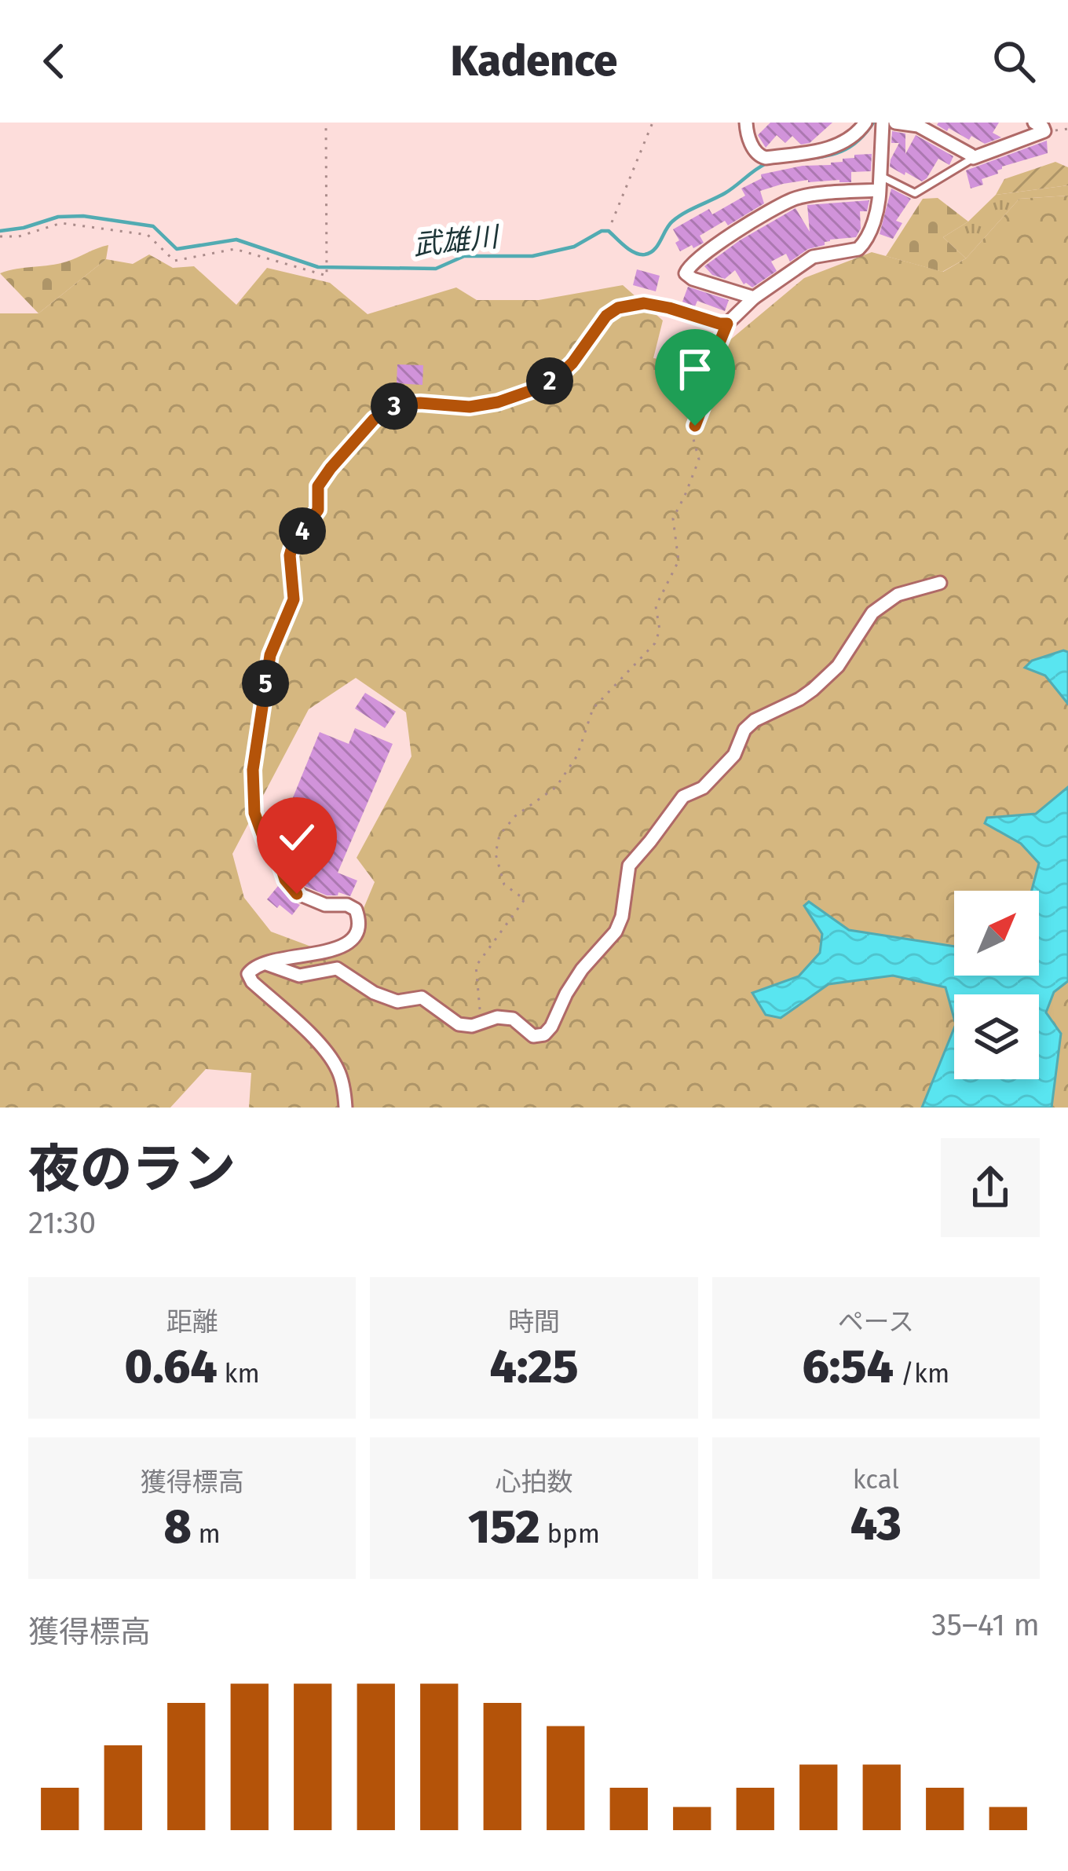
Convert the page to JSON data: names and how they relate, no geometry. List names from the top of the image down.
{
  "water": ["武雄川"],
  "north": "top right",
  "page": {
    "header": "Kadence",
    "pins": [
      "2",
      "3",
      "4",
      "5"
    ],
    "heading": ["夜のラン", "21:30"],
    "stats": [
      ["距離", "0.64 km"],
      ["時間", "4:25"],
      ["ペース", "6:54 /km"],
      ["獲得標高", "8 m"],
      ["心拍数", "152 bpm"],
      ["kcal", "43"]
    ],
    "chart": ["獲得標高", "35–41 m"]
  }
}
